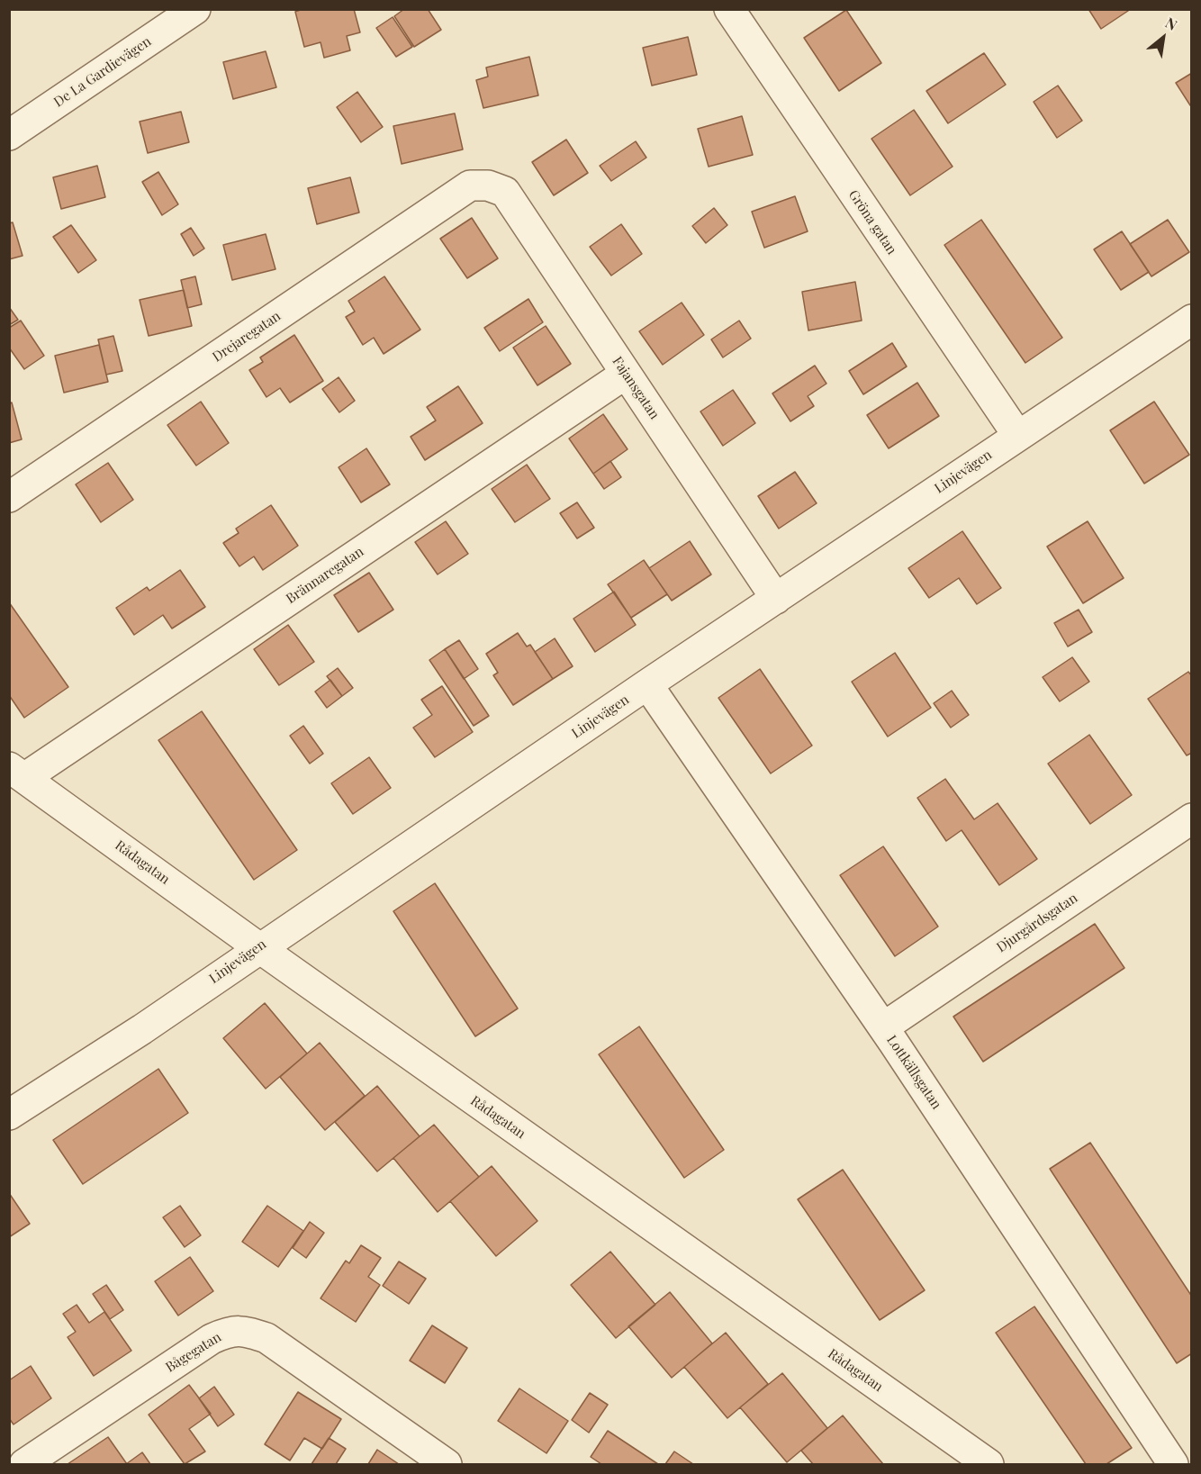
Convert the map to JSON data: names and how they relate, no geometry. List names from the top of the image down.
{
  "streets": {
    "street": [
      "De La Gardievägen",
      "Gröna gatan",
      "Drejaregatan",
      "Fajansgatan",
      "Linjevägen",
      "Brännaregatan",
      "Rådagatan",
      "Djurgårdsgatan",
      "Lottkällsgatan",
      "Bågegatan"
    ]
  },
  "crossings": [
    ["Gröna gatan", "Linjevägen"],
    ["Drejaregatan", "Fajansgatan"],
    ["Fajansgatan", "Linjevägen"],
    ["Fajansgatan", "Brännaregatan"],
    ["Linjevägen", "Rådagatan"],
    ["Linjevägen", "Lottkällsgatan"],
    ["Brännaregatan", "Rådagatan"],
    ["Djurgårdsgatan", "Lottkällsgatan"]
  ],
  "north": "top right"
}
